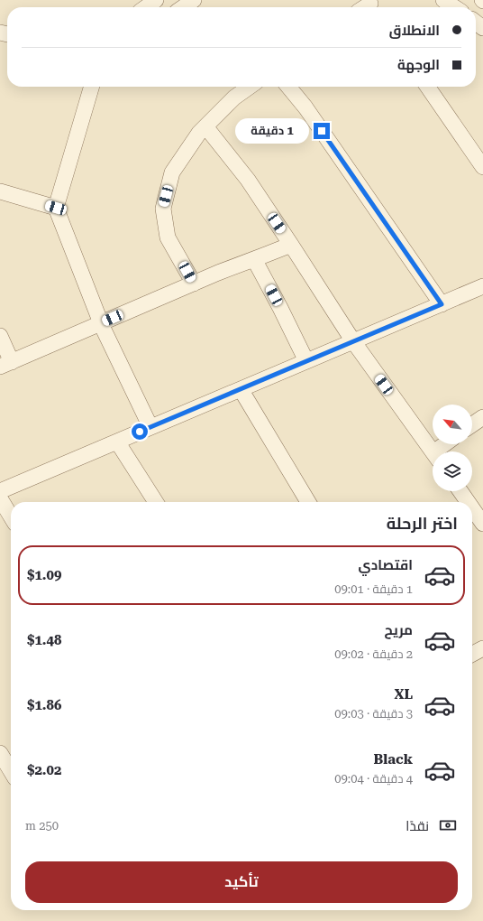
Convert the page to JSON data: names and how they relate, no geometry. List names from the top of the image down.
{
  "north": "top left",
  "page": {
    "banner": ["الانطلاق", "الوجهة"],
    "bubble": "1 دقيقة",
    "heading": "اختر الرحلة",
    "list": [
      {
        "name": "اقتصادي",
        "note": "1 دقيقة · 09:01",
        "value": "$1.09"
      },
      {
        "name": "مريح",
        "note": "2 دقيقة · 09:02",
        "value": "$1.48"
      },
      {
        "name": "XL",
        "note": "3 دقيقة · 09:03",
        "value": "$1.86"
      },
      {
        "name": "Black",
        "note": "4 دقيقة · 09:04",
        "value": "$2.02"
      }
    ],
    "pay": ["نقدًا", "250 m"],
    "buttons": "تأكيد"
  }
}
